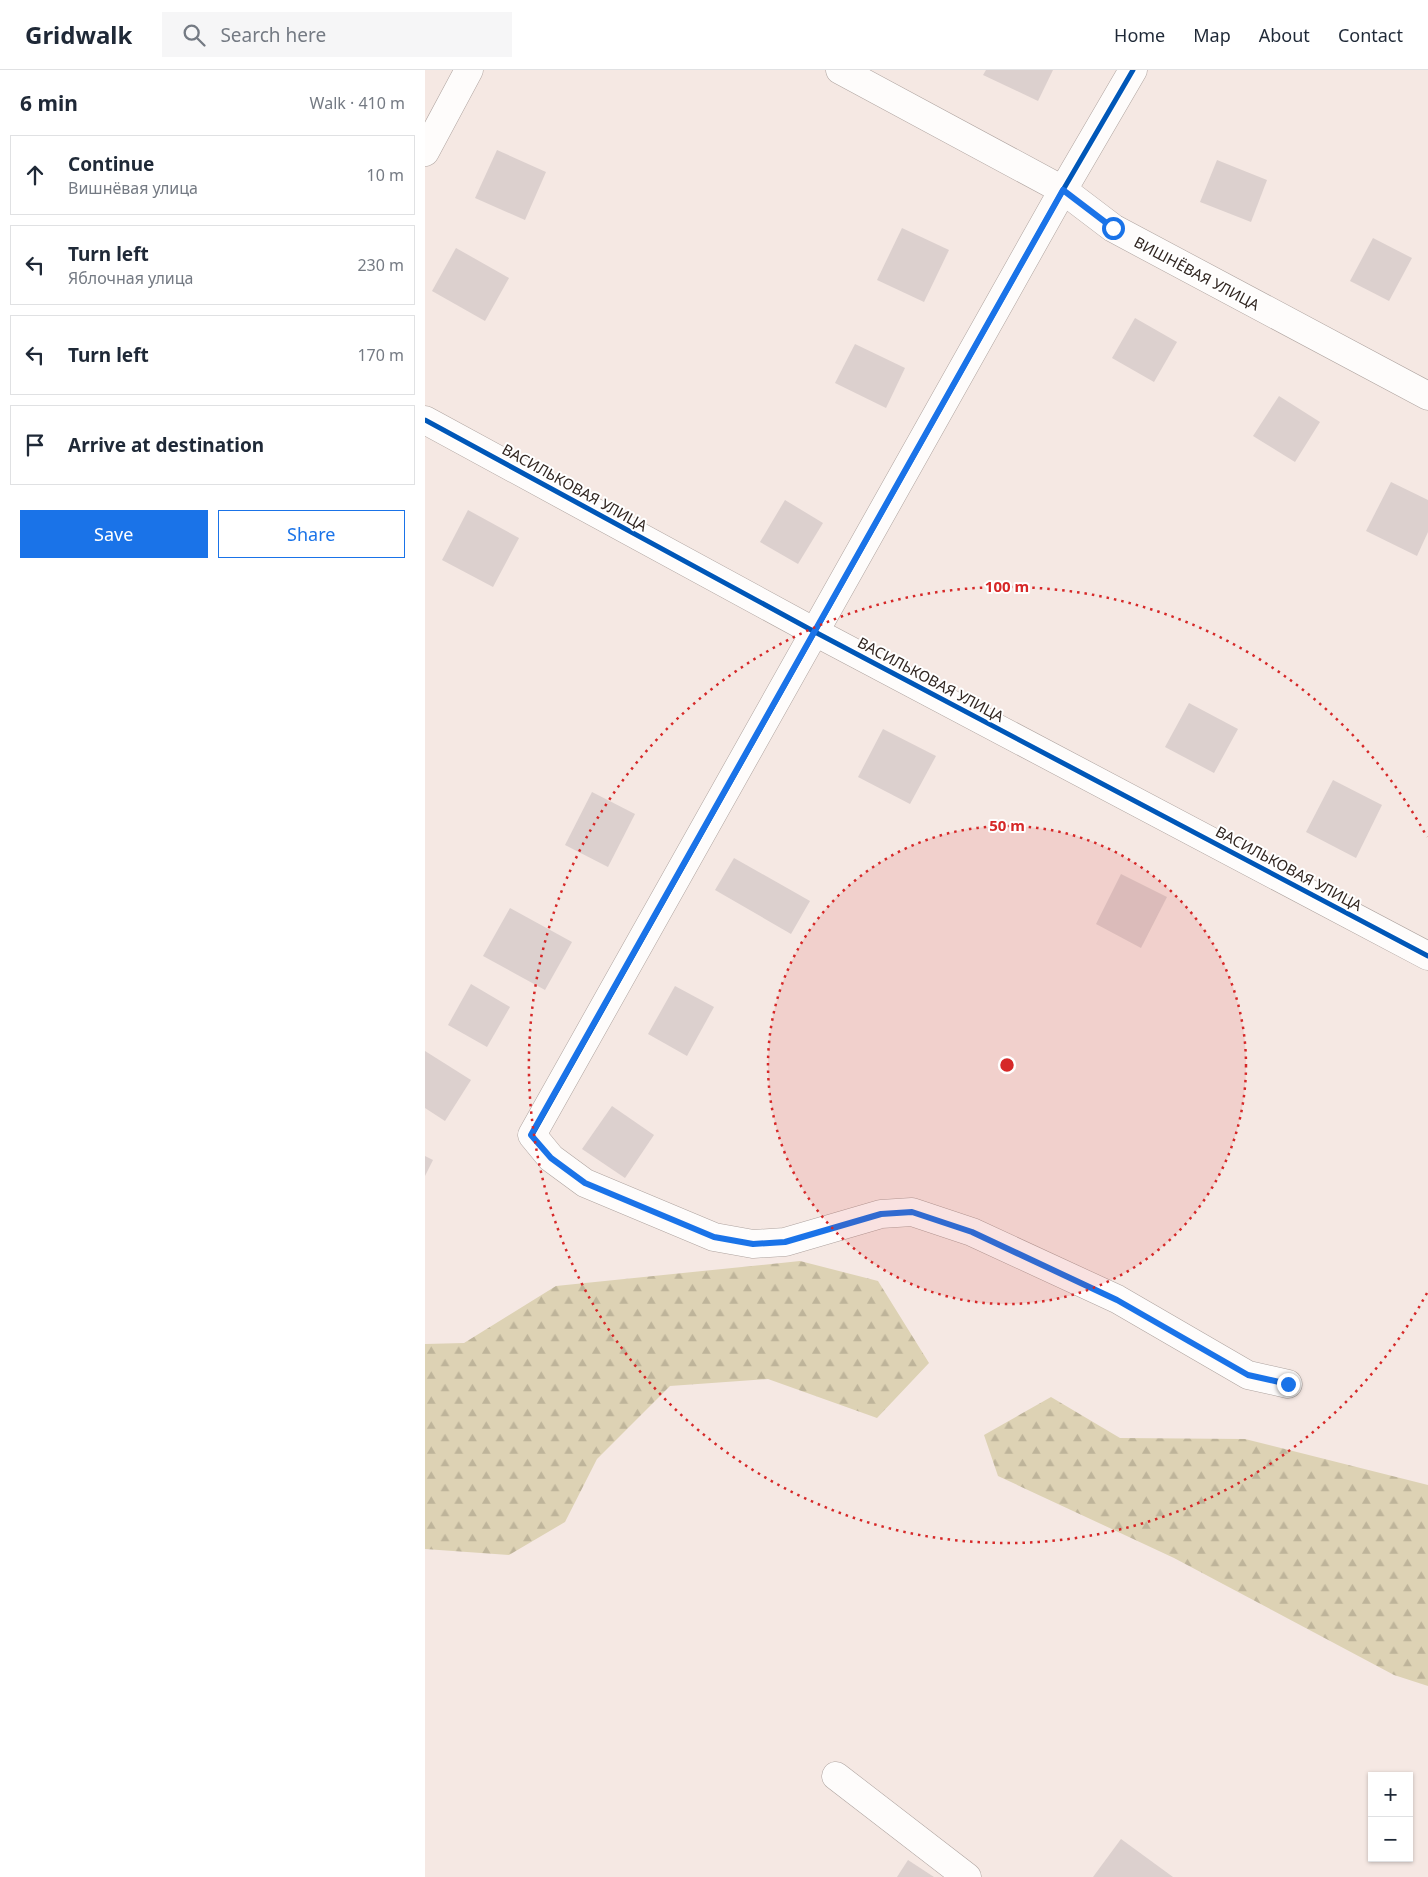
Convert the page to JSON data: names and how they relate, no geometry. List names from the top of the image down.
{
  "streets": {
    "street": ["ВИШНЁВАЯ УЛИЦА", "ВАСИЛЬКОВАЯ УЛИЦА"]
  },
  "page": {
    "header": "Gridwalk",
    "search": "Search here",
    "nav": [
      "Home",
      "Map",
      "About",
      "Contact"
    ],
    "heading": ["6 min", "Walk · 410 m"],
    "list": [
      ["Continue", "Вишнёвая улица", "10 m"],
      ["Turn left", "Яблочная улица", "230 m"],
      ["Turn left", "170 m"],
      "Arrive at destination"
    ],
    "buttons": ["Save", "Share"],
    "map_buttons": ["+", "−"]
  },
  "rings": ["100 m", "50 m"]
}
